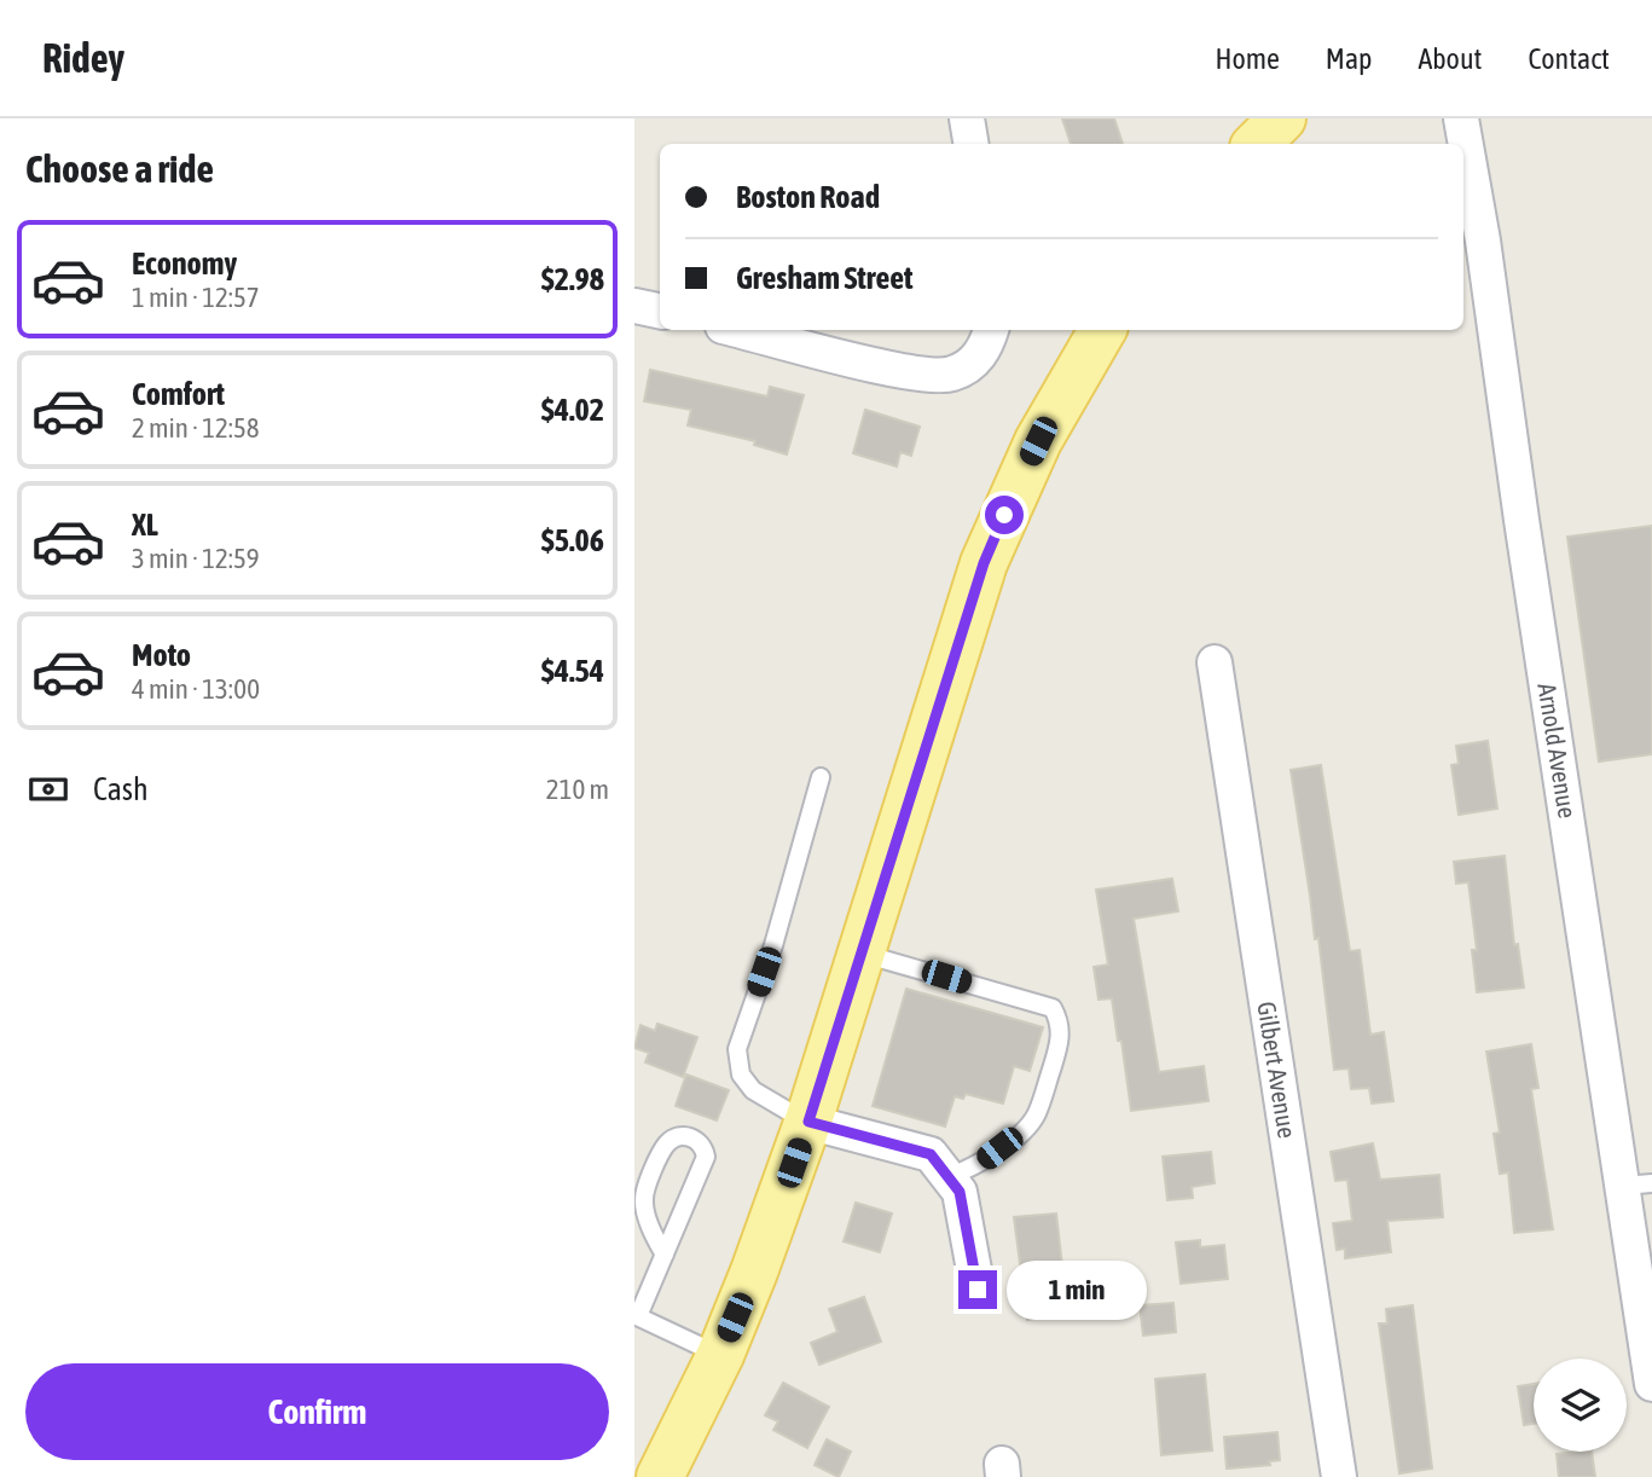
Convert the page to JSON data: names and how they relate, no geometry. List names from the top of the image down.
{
  "streets": {
    "street": ["Arnold Avenue", "Gilbert Avenue"]
  },
  "page": {
    "header": "Ridey",
    "nav": [
      "Home",
      "Map",
      "About",
      "Contact"
    ],
    "heading": "Choose a ride",
    "banner": ["Boston Road", "Gresham Street"],
    "list": [
      {
        "name": "Economy",
        "note": "1 min · 12:57",
        "value": "$2.98"
      },
      {
        "name": "Comfort",
        "note": "2 min · 12:58",
        "value": "$4.02"
      },
      {
        "name": "XL",
        "note": "3 min · 12:59",
        "value": "$5.06"
      },
      {
        "name": "Moto",
        "note": "4 min · 13:00",
        "value": "$4.54"
      }
    ],
    "pay": ["Cash", "210 m"],
    "bubble": "1 min",
    "buttons": "Confirm"
  }
}
